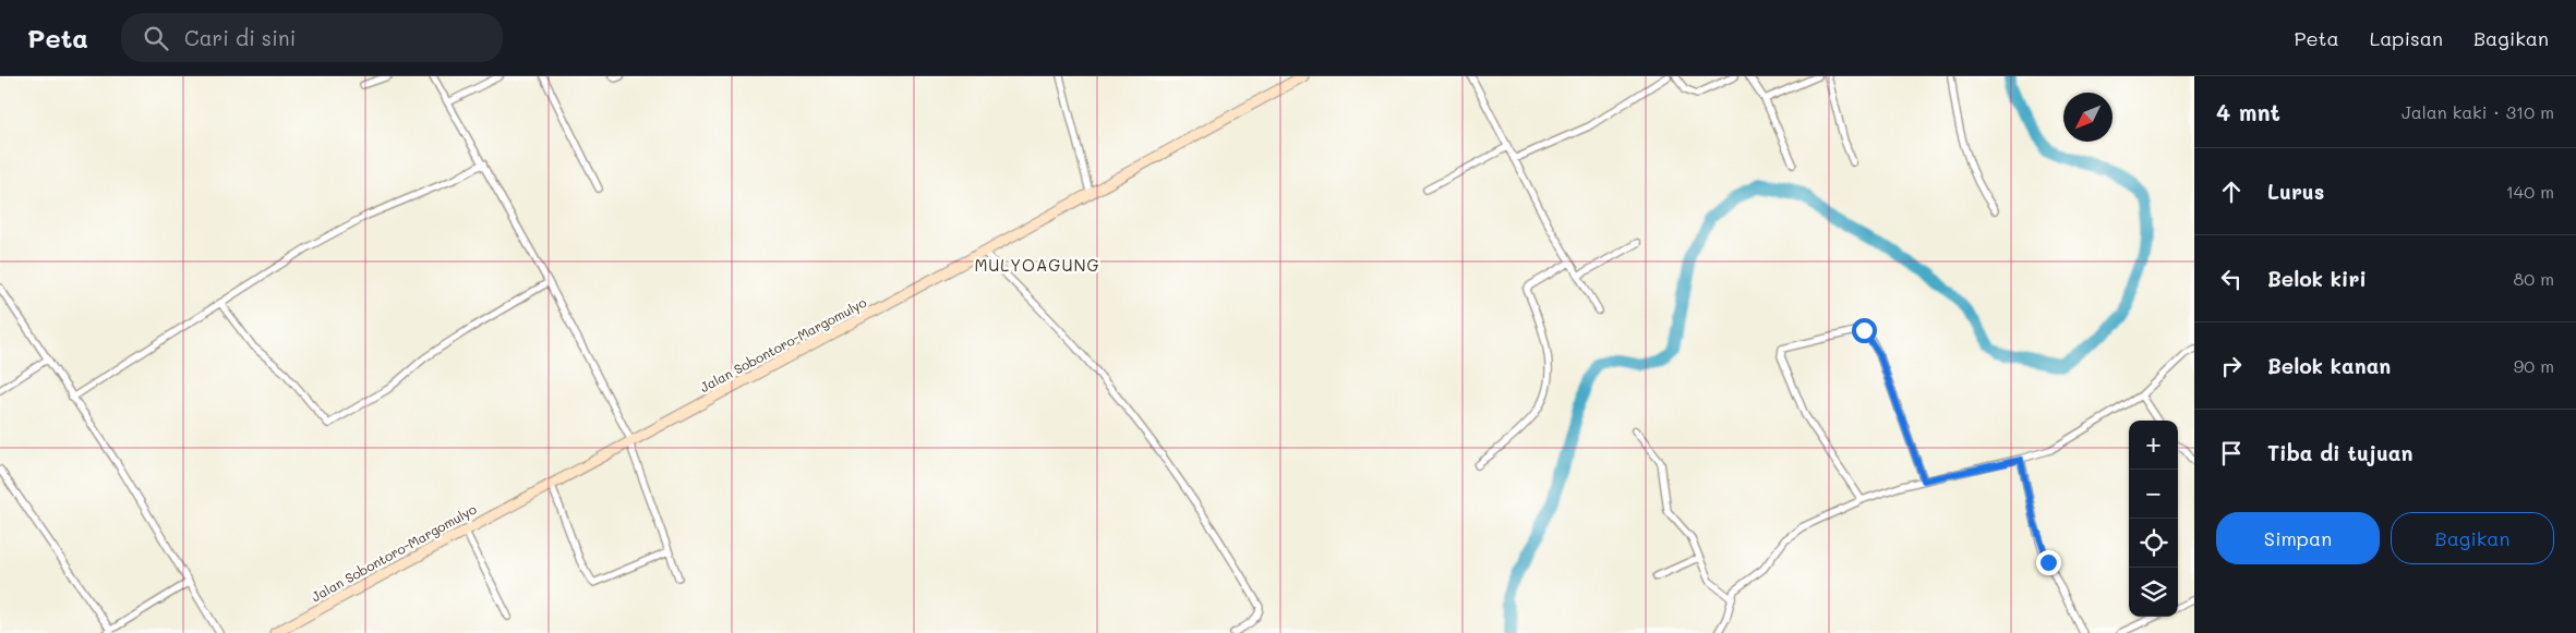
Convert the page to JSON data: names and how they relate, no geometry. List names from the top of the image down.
{
  "streets": {
    "street": ["Jalan Sobontoro-Margomulyo"]
  },
  "districts": ["MULYOAGUNG"],
  "north": "bottom left",
  "page": {
    "header": "Peta",
    "search": "Cari di sini",
    "nav": ["Peta", "Lapisan", "Bagikan"],
    "heading": ["4 mnt", "Jalan kaki · 310 m"],
    "list": [
      ["Lurus", "140 m"],
      ["Belok kiri", "80 m"],
      ["Belok kanan", "90 m"],
      "Tiba di tujuan"
    ],
    "map_buttons": ["+", "−"],
    "buttons": ["Simpan", "Bagikan"]
  }
}
